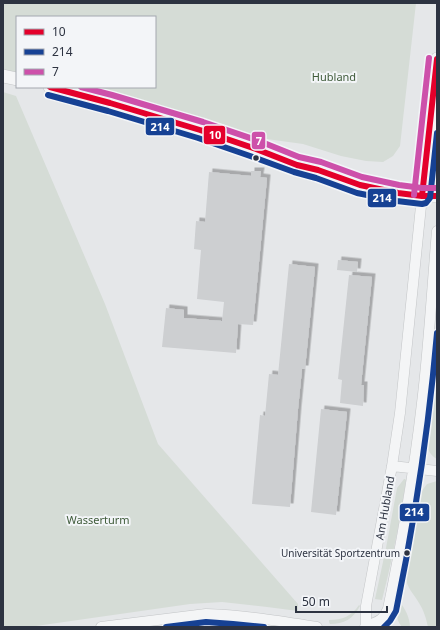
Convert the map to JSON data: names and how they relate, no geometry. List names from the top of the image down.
{
  "streets": {
    "street": ["Am Hubland"]
  },
  "parks": ["Hubland", "Wasserturm"],
  "places": ["Universität Sportzentrum"],
  "lines": ["transit line 7", "transit line 10", "transit line 214"],
  "legend": ["10", "214", "7"],
  "scale_bar": "50 m"
}
